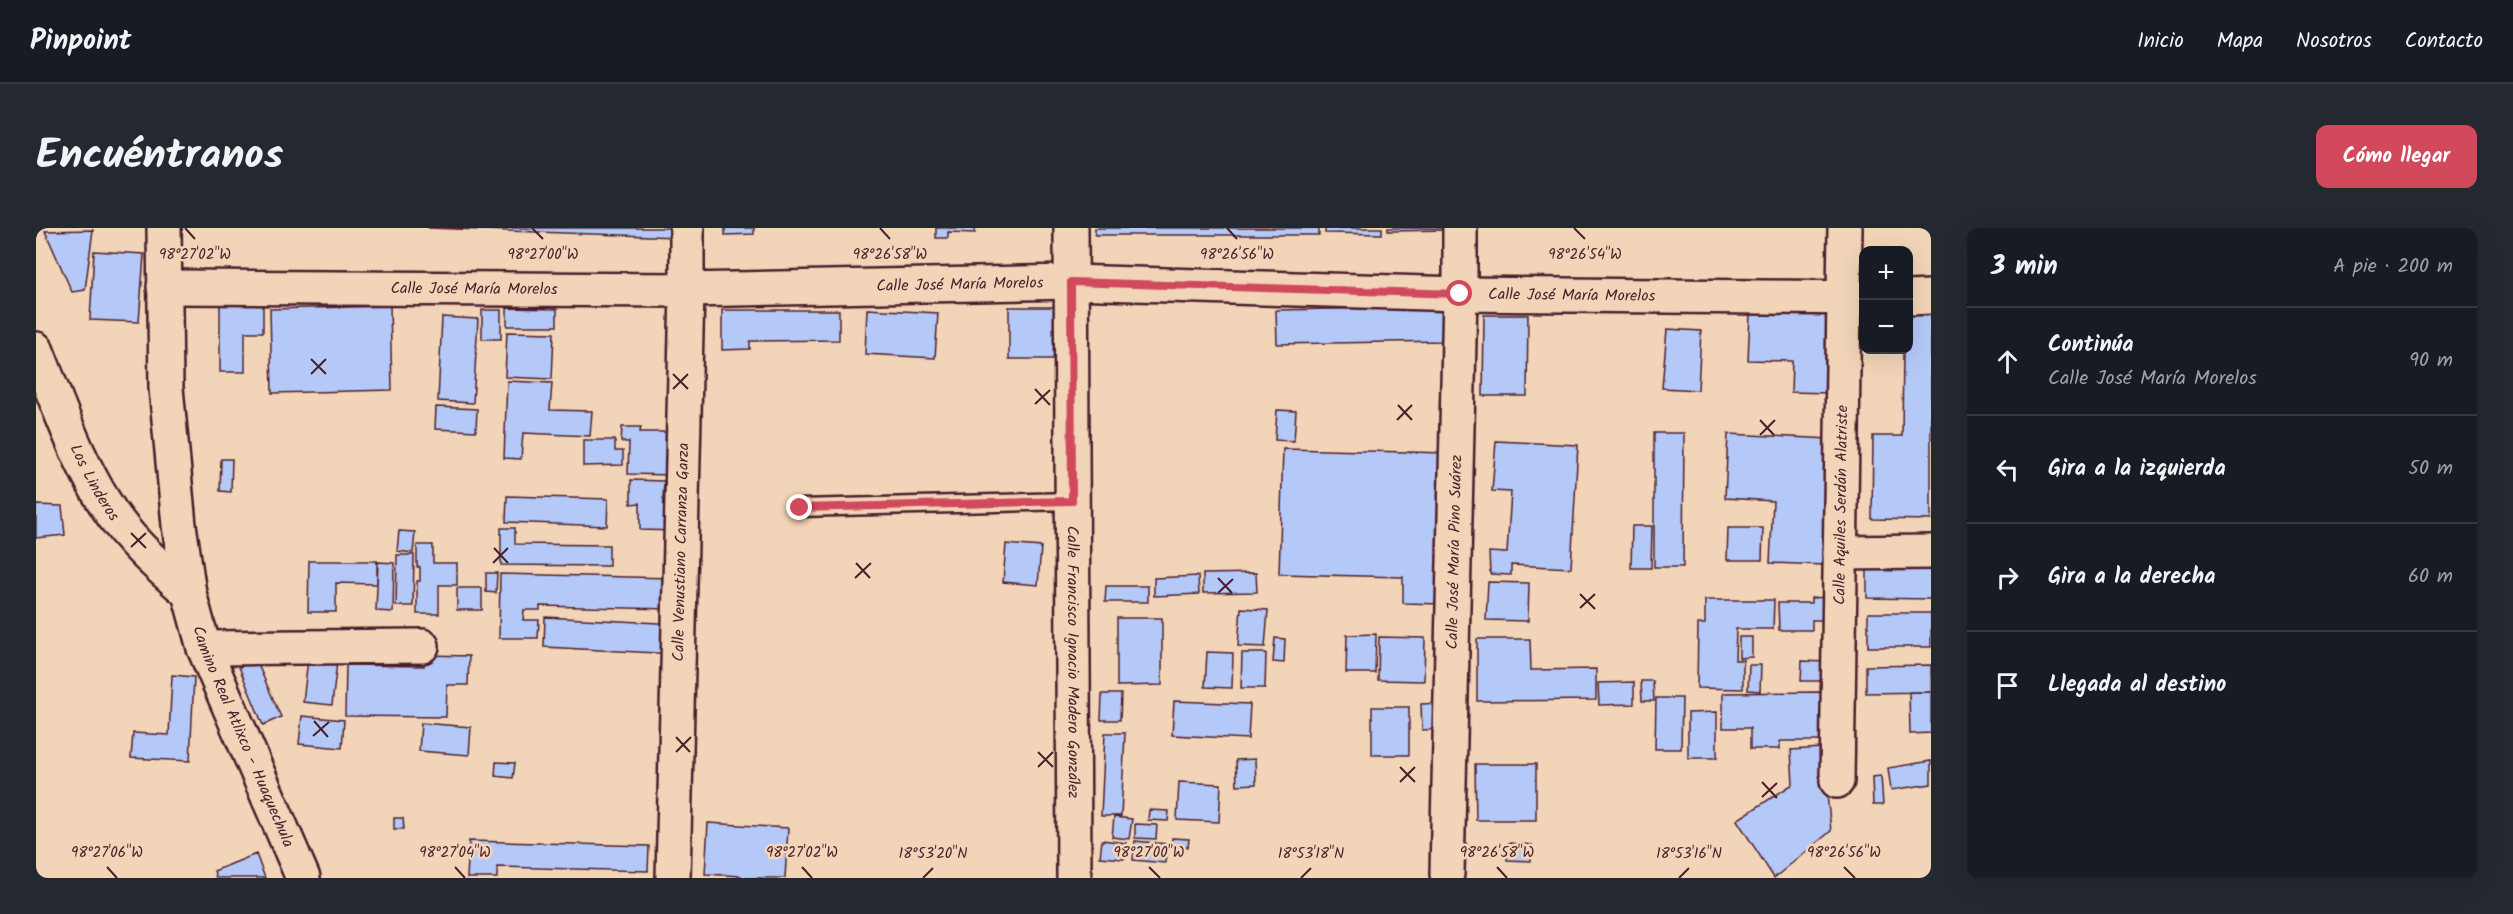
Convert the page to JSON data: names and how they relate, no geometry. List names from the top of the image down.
{
  "streets": {
    "street": [
      "Calle José María Morelos",
      "Los Linderos",
      "Calle Aquiles Serdán Alatriste",
      "Calle José María Pino Suárez",
      "Calle Venustiano Carranza Garza",
      "Calle Francisco Ignacio Madero González",
      "Camino Real Atlixco - Huaquechula"
    ]
  },
  "crossings": [
    ["Calle José María Morelos", "Calle Aquiles Serdán Alatriste"],
    ["Calle José María Morelos", "Calle José María Pino Suárez"],
    ["Calle José María Morelos", "Calle Venustiano Carranza Garza"],
    ["Calle José María Morelos", "Calle Francisco Ignacio Madero González"],
    ["Calle José María Morelos", "Camino Real Atlixco - Huaquechula"],
    ["Los Linderos", "Camino Real Atlixco - Huaquechula"]
  ],
  "page": {
    "header": "Pinpoint",
    "nav": [
      "Inicio",
      "Mapa",
      "Nosotros",
      "Contacto"
    ],
    "title": "Encuéntranos",
    "buttons": "Cómo llegar",
    "heading": ["3 min", "A pie · 200 m"],
    "map_buttons": ["+", "−"],
    "list": [
      ["Continúa", "Calle José María Morelos", "90 m"],
      ["Gira a la izquierda", "50 m"],
      ["Gira a la derecha", "60 m"],
      "Llegada al destino"
    ]
  },
  "coordinates": [
    "98°27'02\"W",
    "98°27'00\"W",
    "98°26'58\"W",
    "98°26'56\"W",
    "98°26'54\"W",
    "98°27'06\"W",
    "98°27'04\"W",
    "18°53'20\"N",
    "18°53'18\"N",
    "18°53'16\"N"
  ]
}
